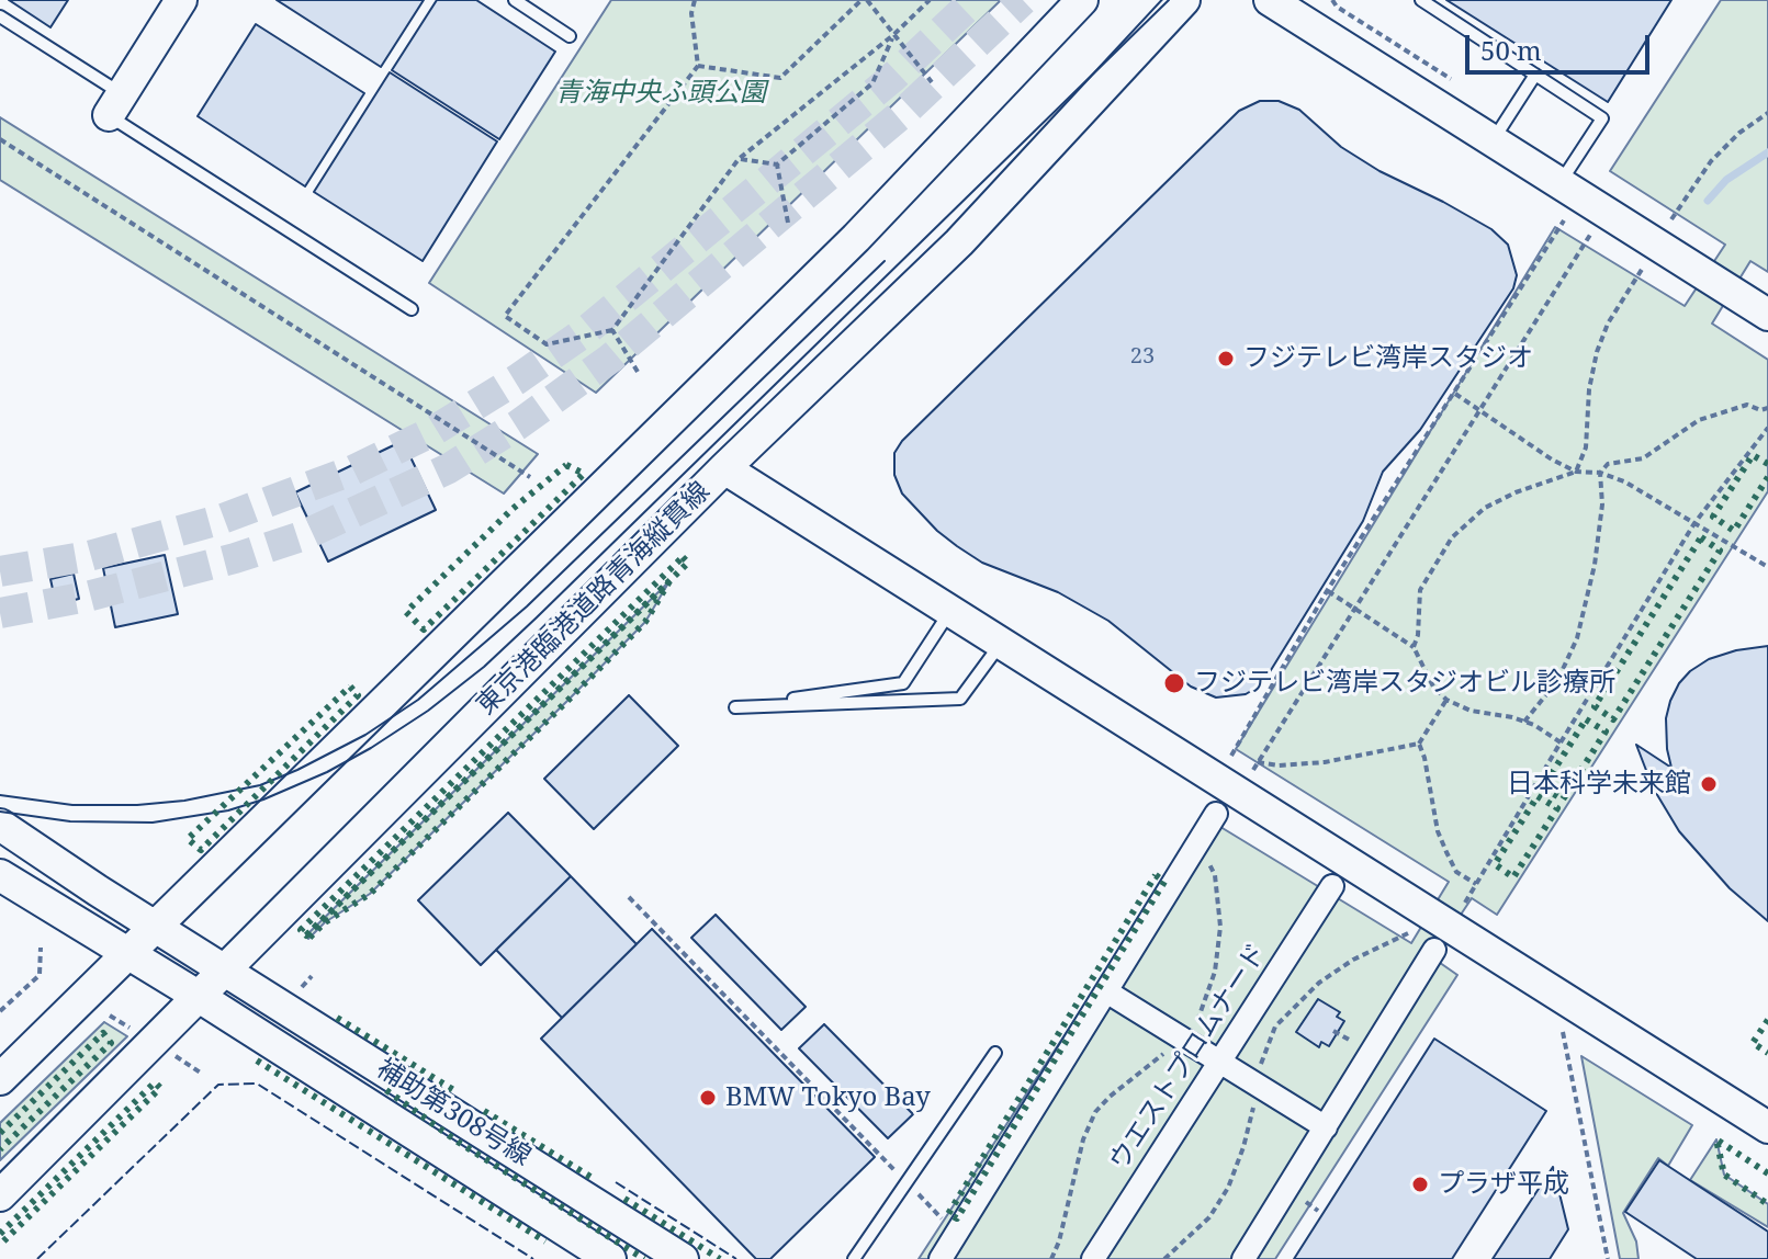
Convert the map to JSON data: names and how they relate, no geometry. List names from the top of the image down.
{
  "streets": {
    "street": ["東京港臨港道路青海縦貫線", "ウエストプロムナード", "補助第308号線"]
  },
  "crossings": [
    ["東京港臨港道路青海縦貫線", "補助第308号線"]
  ],
  "parks": ["青海中央ふ頭公園"],
  "places": [
    "フジテレビ湾岸スタジオ",
    "フジテレビ湾岸スタジオビル診療所",
    "日本科学未来館",
    "BMW Tokyo Bay",
    "プラザ平成"
  ],
  "house_numbers": ["23"],
  "scale_bar": "50 m"
}
